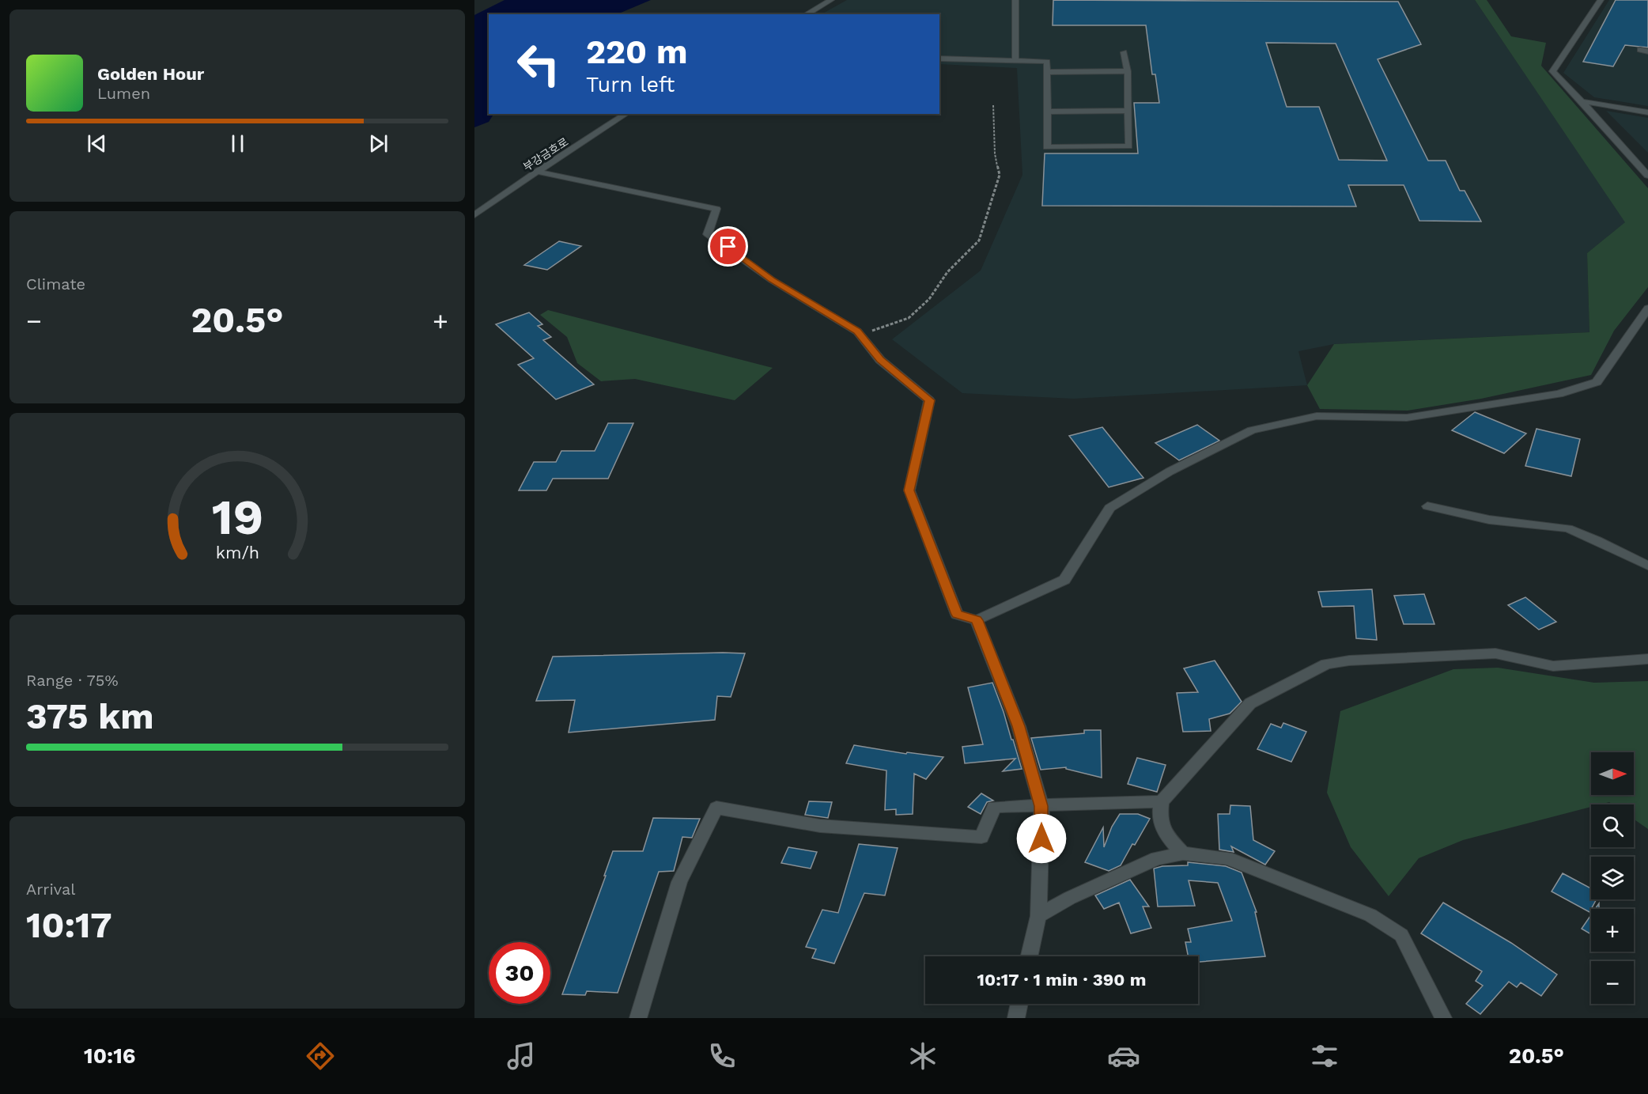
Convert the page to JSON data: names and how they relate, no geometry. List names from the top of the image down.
{
  "streets": {
    "street": ["부강금호로"]
  },
  "north": "right",
  "page": {
    "turn": ["220 m", "Turn left"],
    "song": ["Golden Hour", "Lumen"],
    "tile": [
      "Climate",
      ["Range · 75%", "375 km"],
      ["Arrival", "10:17"]
    ],
    "heat": ["−", "20.5°", "+"],
    "map_buttons": ["+", "−"],
    "limit": "30",
    "trip": "10:17 · 1 min · 390 m",
    "tabs": ["10:16", "20.5°"],
    "gauge": ["19", "km/h"]
  }
}
